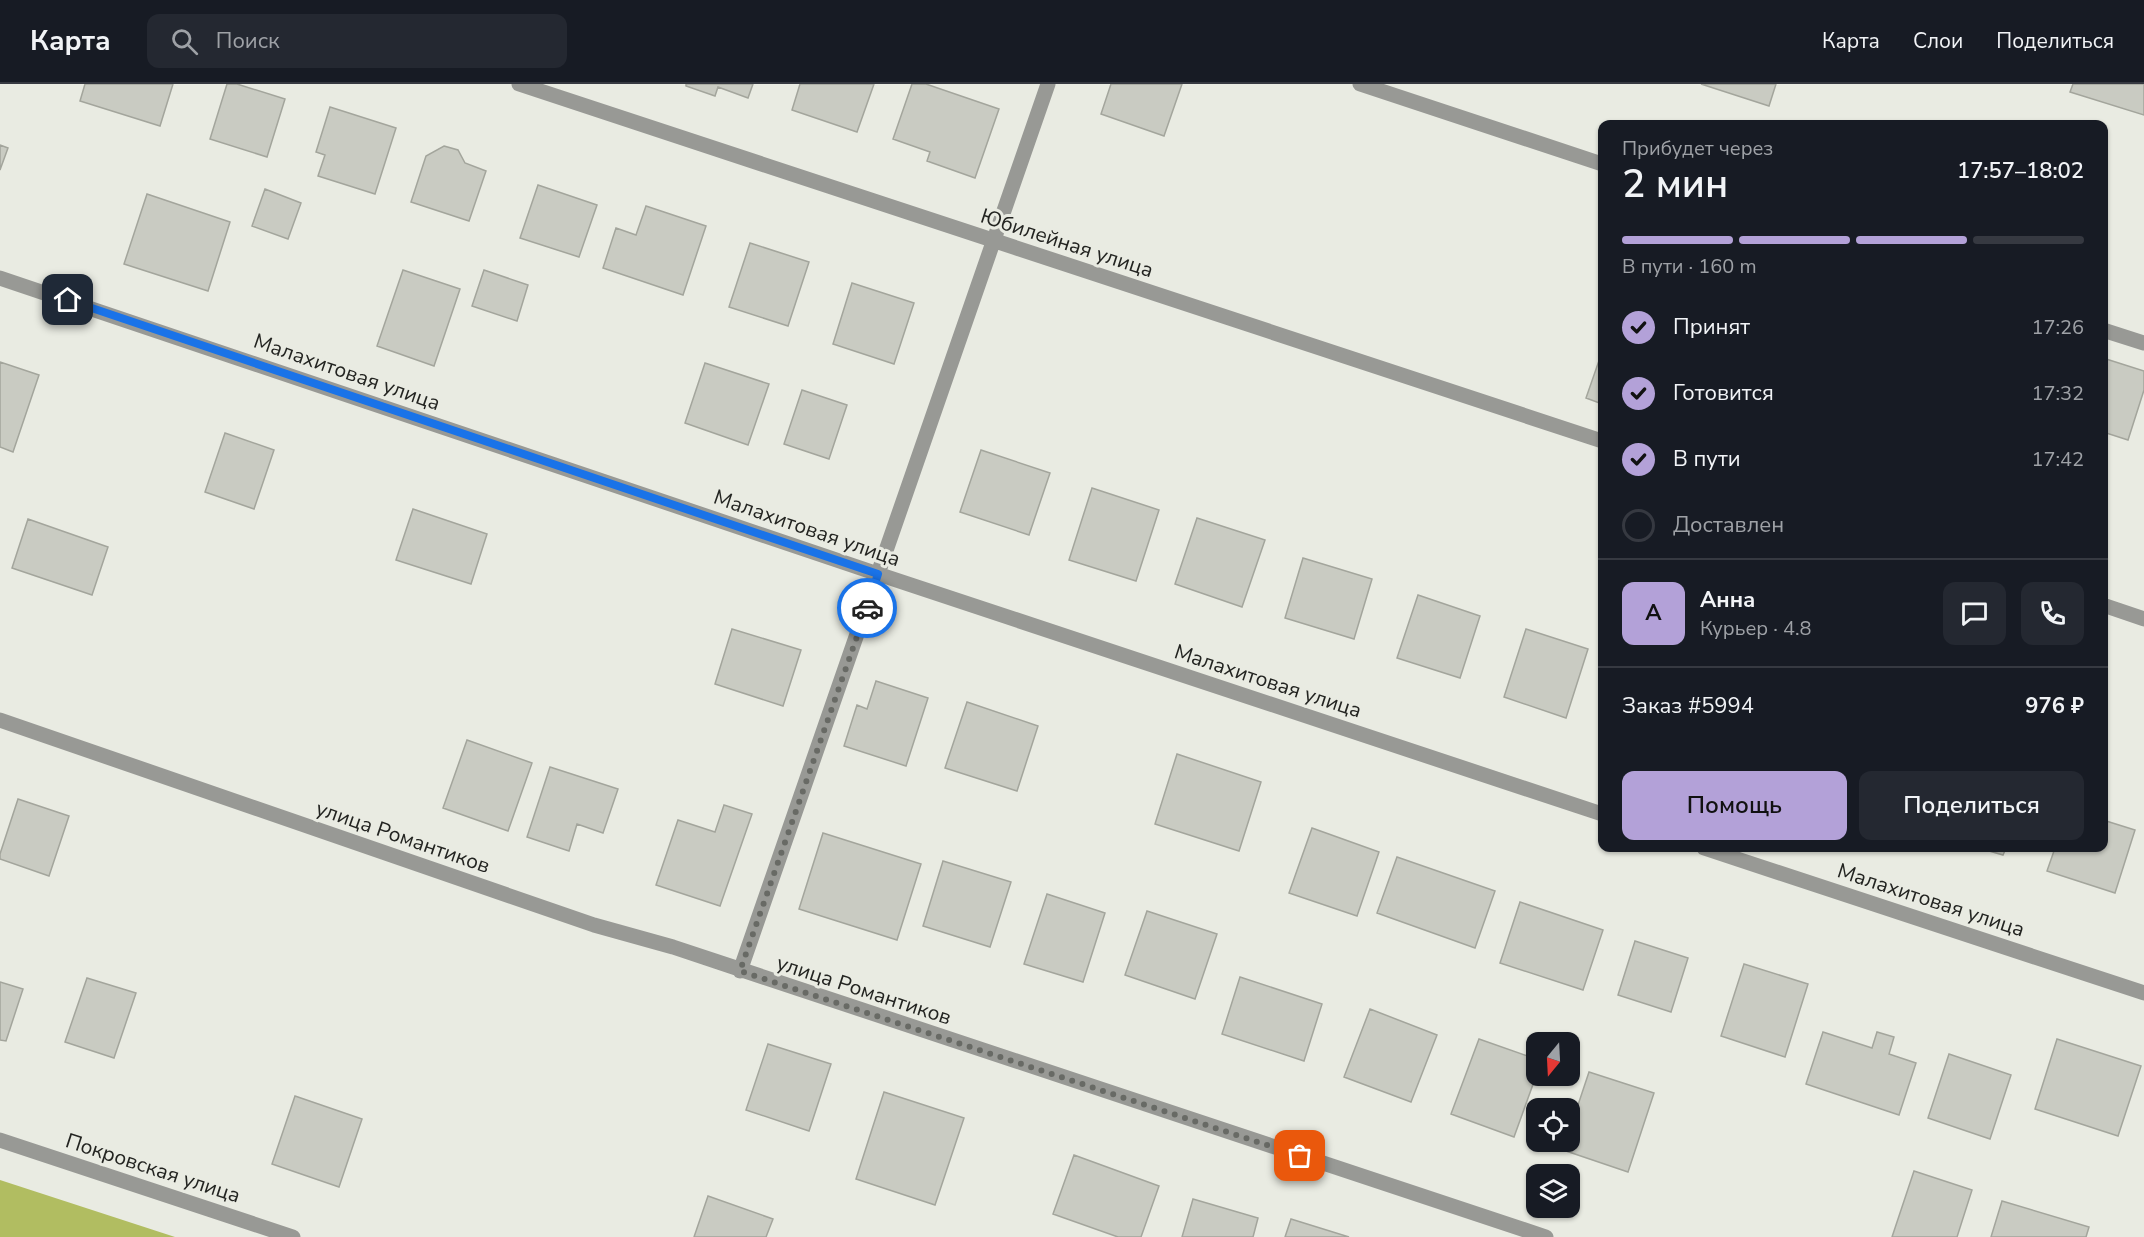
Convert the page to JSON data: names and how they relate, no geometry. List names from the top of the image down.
{
  "streets": {
    "street": [
      "Юбилейная улица",
      "Малахитовая улица",
      "улица Романтиков",
      "Покровская улица"
    ]
  },
  "north": "bottom",
  "page": {
    "header": "Карта",
    "search": "Поиск",
    "nav": ["Карта", "Слои", "Поделиться"],
    "heading": ["2 мин", "Прибудет через", "17:57–18:02"],
    "panel": [
      "Анна",
      "Курьер · 4.8",
      "Заказ #5994",
      "976 ₽"
    ],
    "bar": "В пути · 160 m",
    "list": [
      ["Принят", "17:26"],
      ["Готовится", "17:32"],
      ["В пути", "17:42"],
      "Доставлен"
    ],
    "round": "А",
    "buttons": ["Помощь", "Поделиться"]
  }
}
